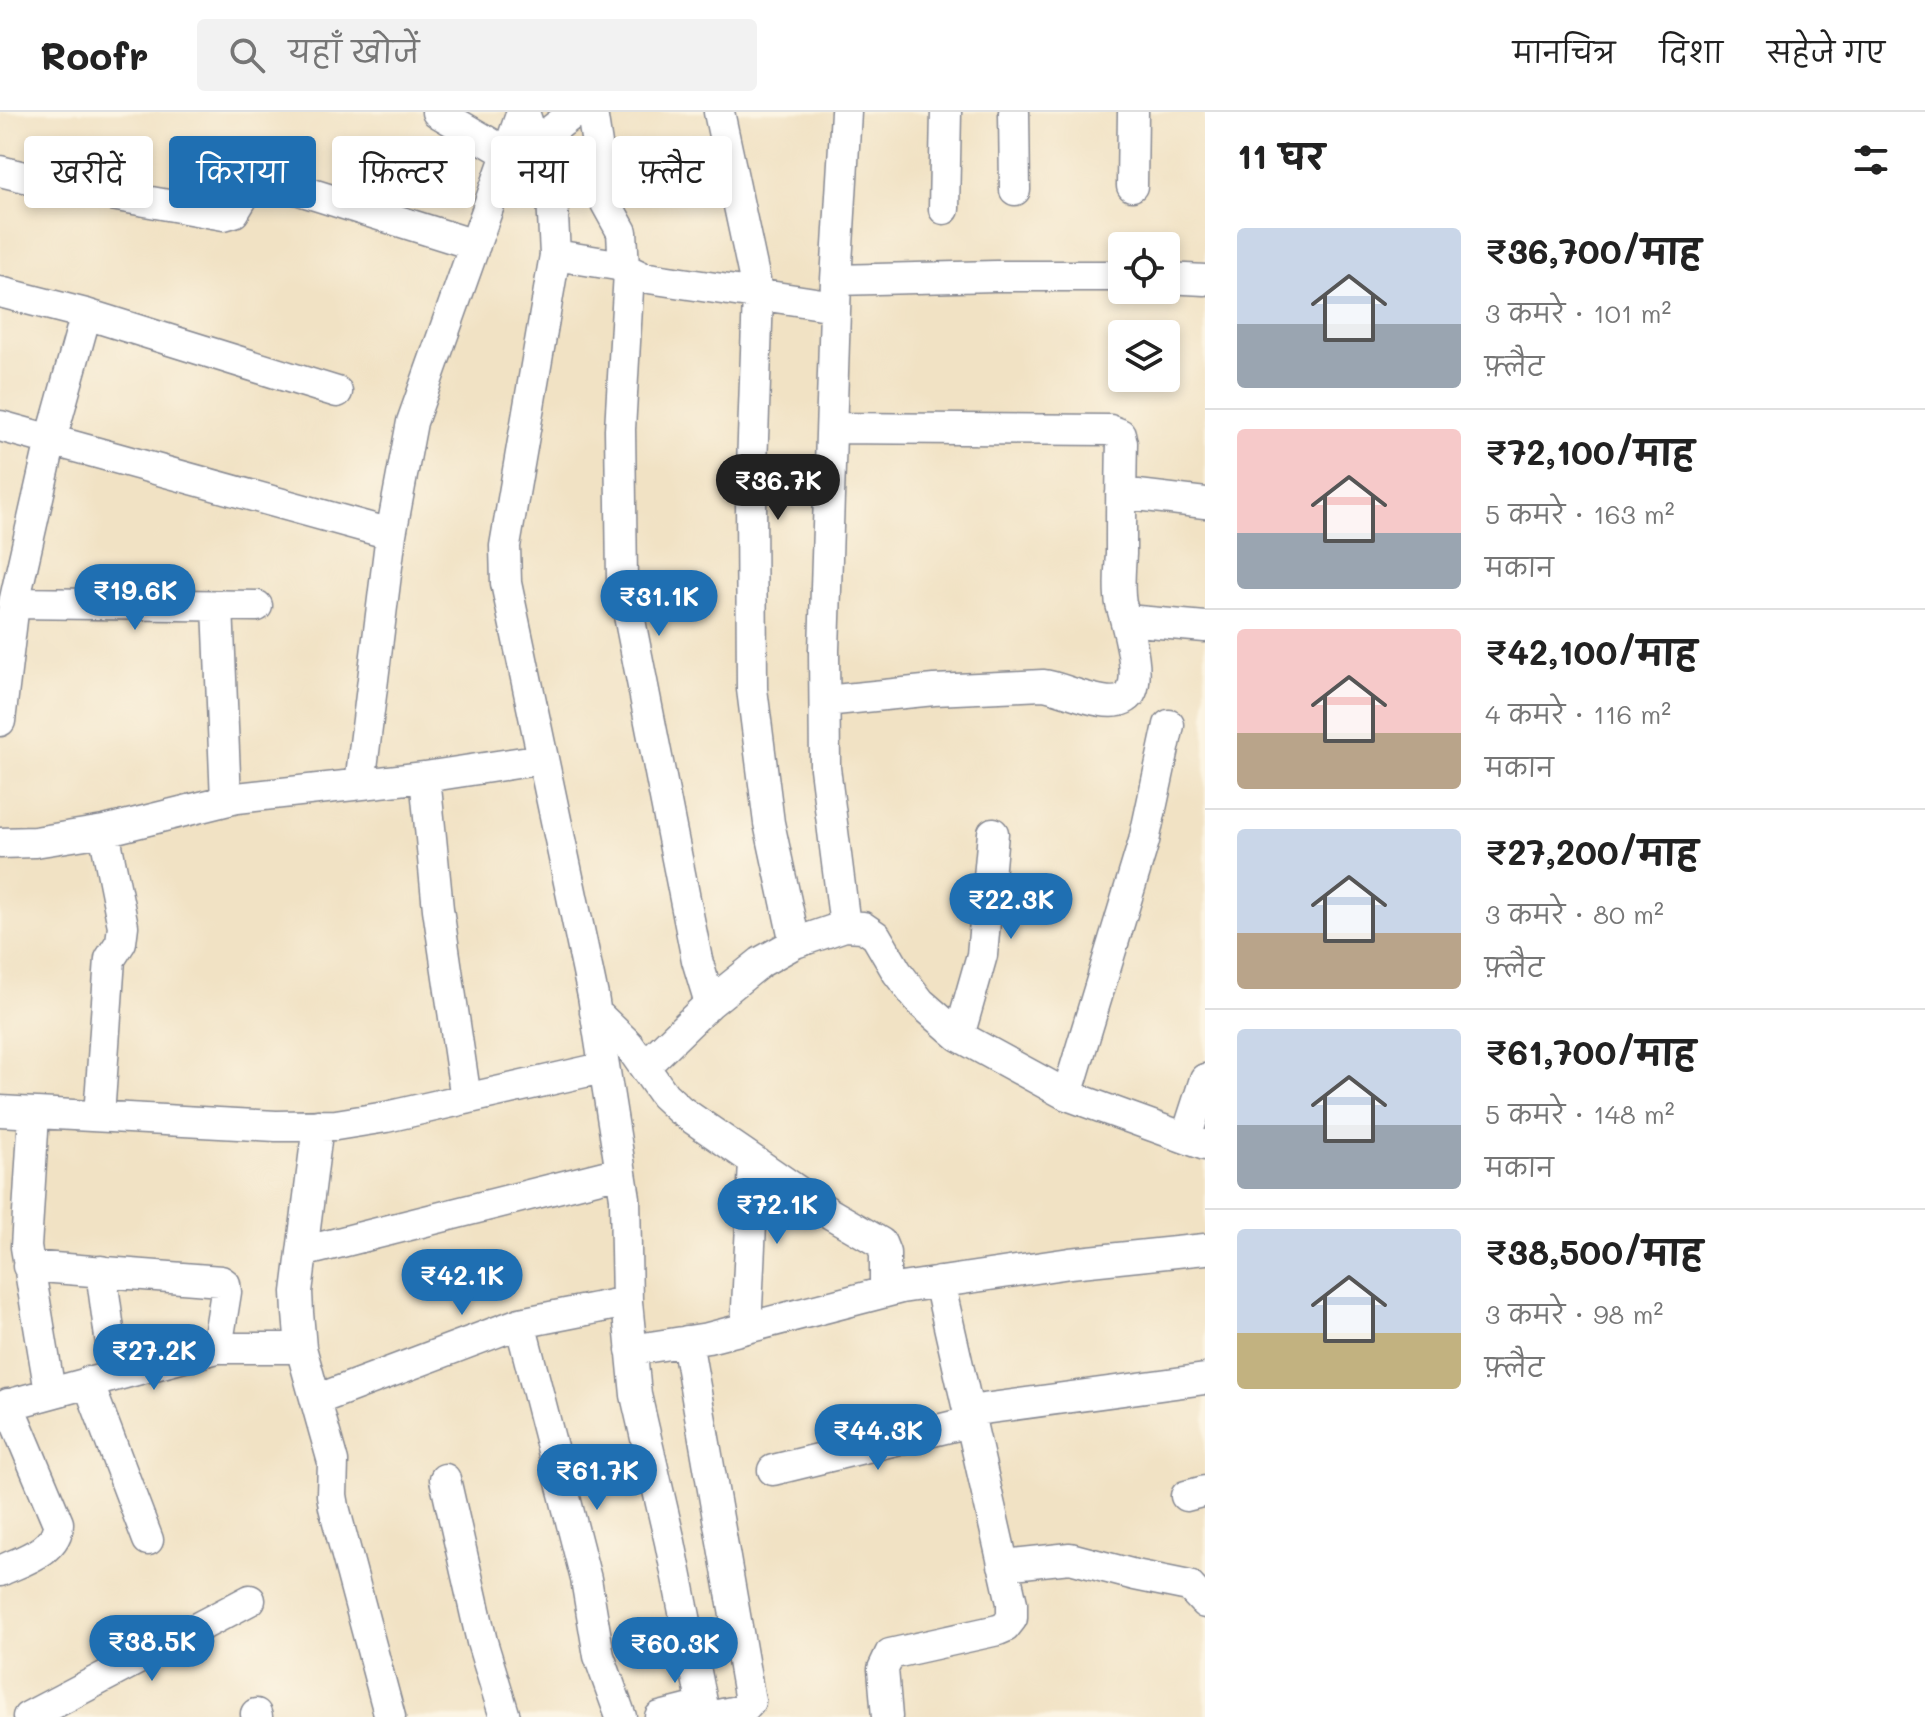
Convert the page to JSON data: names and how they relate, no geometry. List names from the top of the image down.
{
  "page": {
    "header": "Roofr",
    "search": "यहाँ खोजें",
    "nav": ["मानचित्र", "दिशा", "सहेजे गए"],
    "heading": "11 घर",
    "chip": [
      "खरीदें",
      "किराया",
      "फ़िल्टर",
      "नया",
      "फ़्लैट"
    ],
    "list": [
      {
        "name": "₹36,700/माह",
        "note": "3 कमरे · 101 m² · फ़्लैट"
      },
      {
        "name": "₹72,100/माह",
        "note": "5 कमरे · 163 m² · मकान"
      },
      {
        "name": "₹42,100/माह",
        "note": "4 कमरे · 116 m² · मकान"
      },
      {
        "name": "₹27,200/माह",
        "note": "3 कमरे · 80 m² · फ़्लैट"
      },
      {
        "name": "₹61,700/माह",
        "note": "5 कमरे · 148 m² · मकान"
      },
      {
        "name": "₹38,500/माह",
        "note": "3 कमरे · 98 m² · फ़्लैट"
      }
    ],
    "price": [
      "₹36.7K",
      "₹19.6K",
      "₹31.1K",
      "₹22.3K",
      "₹72.1K",
      "₹42.1K",
      "₹27.2K",
      "₹44.3K",
      "₹61.7K",
      "₹38.5K",
      "₹60.3K"
    ]
  }
}
